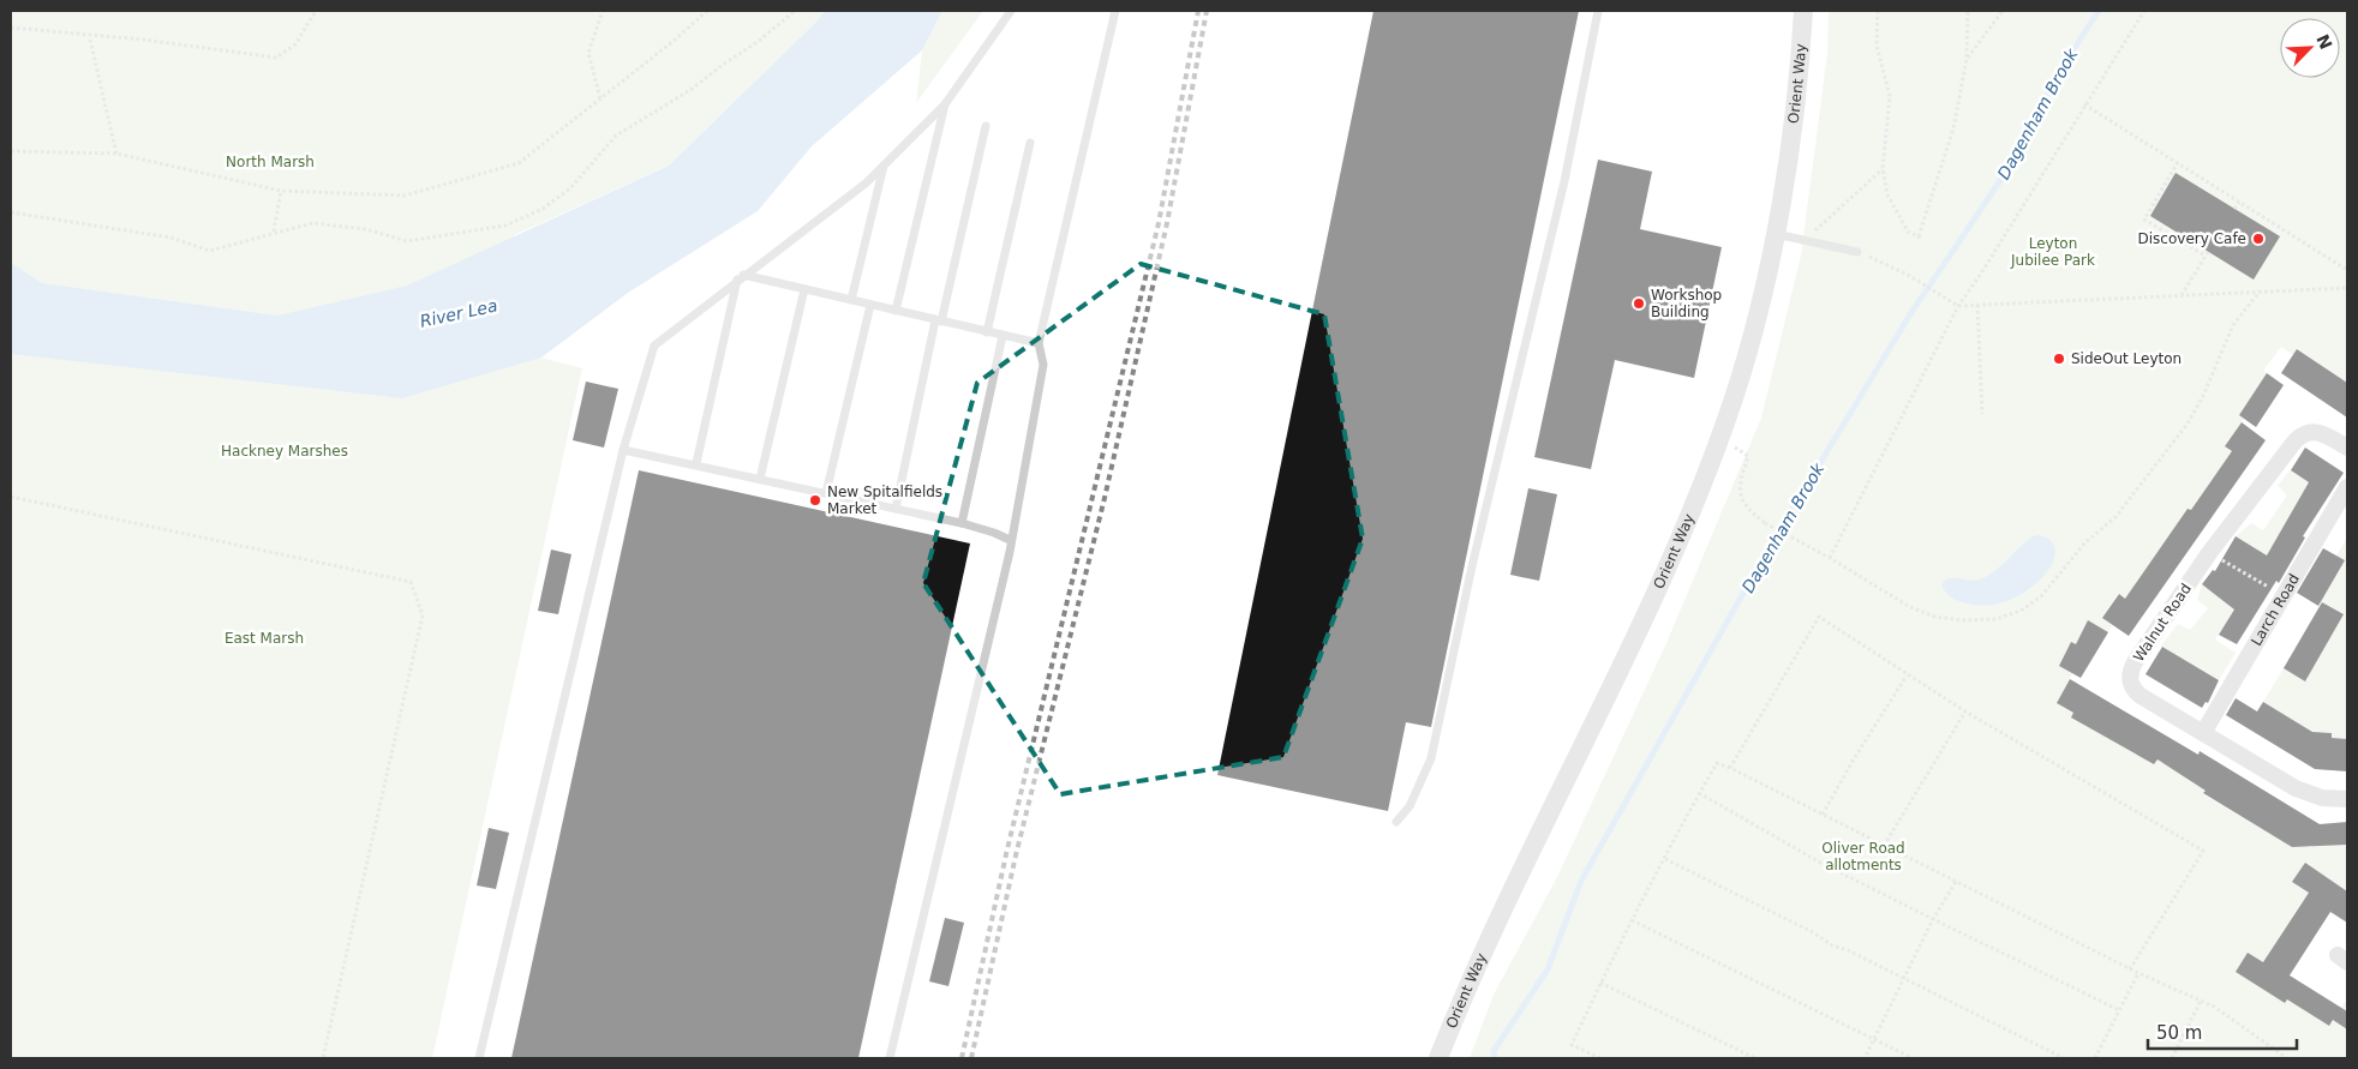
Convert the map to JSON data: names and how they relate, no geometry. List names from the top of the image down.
{
  "streets": {
    "street": ["Orient Way", "Larch Road", "Walnut Road"]
  },
  "crossings": [
    ["Larch Road", "Walnut Road"]
  ],
  "water": ["Dagenham Brook", "River Lea"],
  "parks": [
    "North Marsh",
    "Leyton Jubilee Park",
    "Hackney Marshes",
    "East Marsh",
    "Oliver Road allotments"
  ],
  "places": [
    "Discovery Cafe",
    "Workshop Building",
    "SideOut Leyton",
    "New Spitalfields Market"
  ],
  "scale_bar": "50 m",
  "north": "top right"
}
